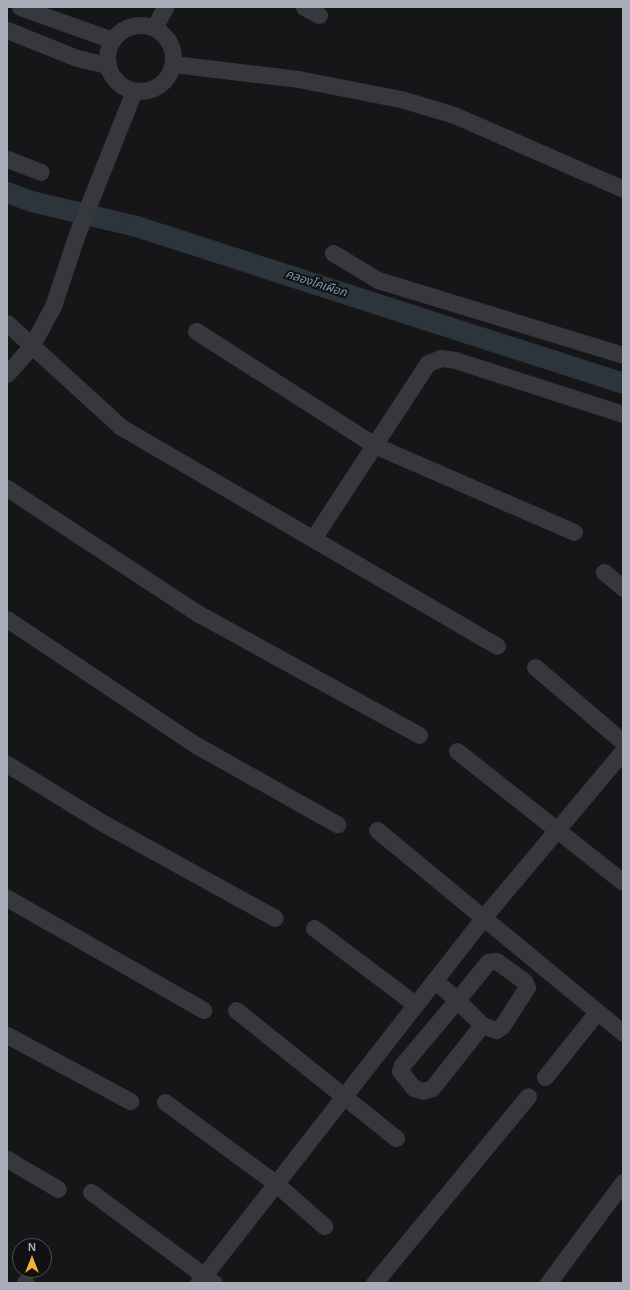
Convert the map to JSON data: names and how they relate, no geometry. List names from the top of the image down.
{
  "water": ["คลองโคเผือก"],
  "north": "top"
}
